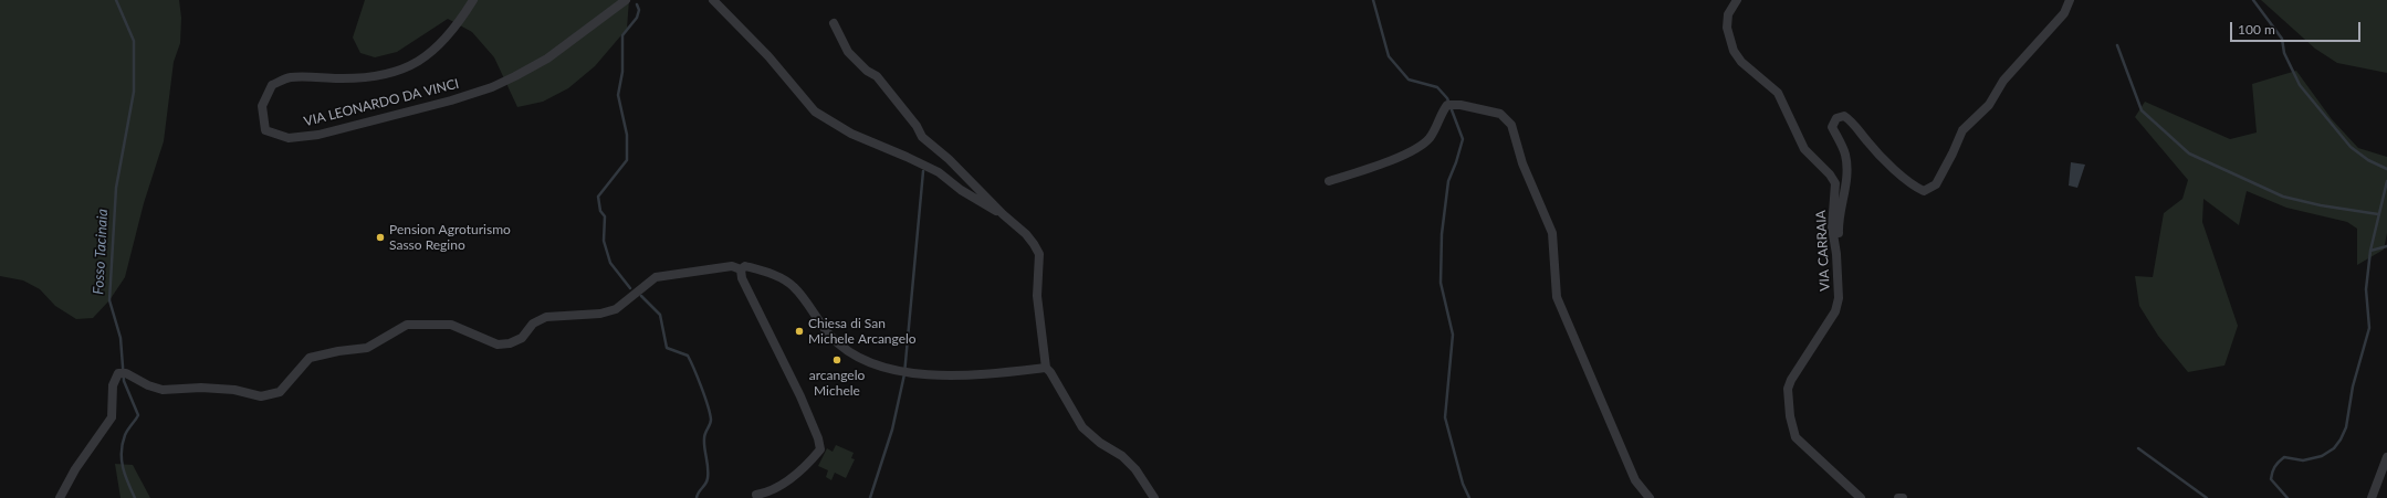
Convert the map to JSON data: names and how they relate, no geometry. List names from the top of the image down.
{
  "streets": {
    "street": ["VIA LEONARDO DA VINCI", "VIA CARRAIA"]
  },
  "water": ["Fosso Tacinaia"],
  "places": ["Pension Agroturismo Sasso Regino", "Chiesa di San Michele Arcangelo", "arcangelo Michele"],
  "scale_bar": "100 m"
}
